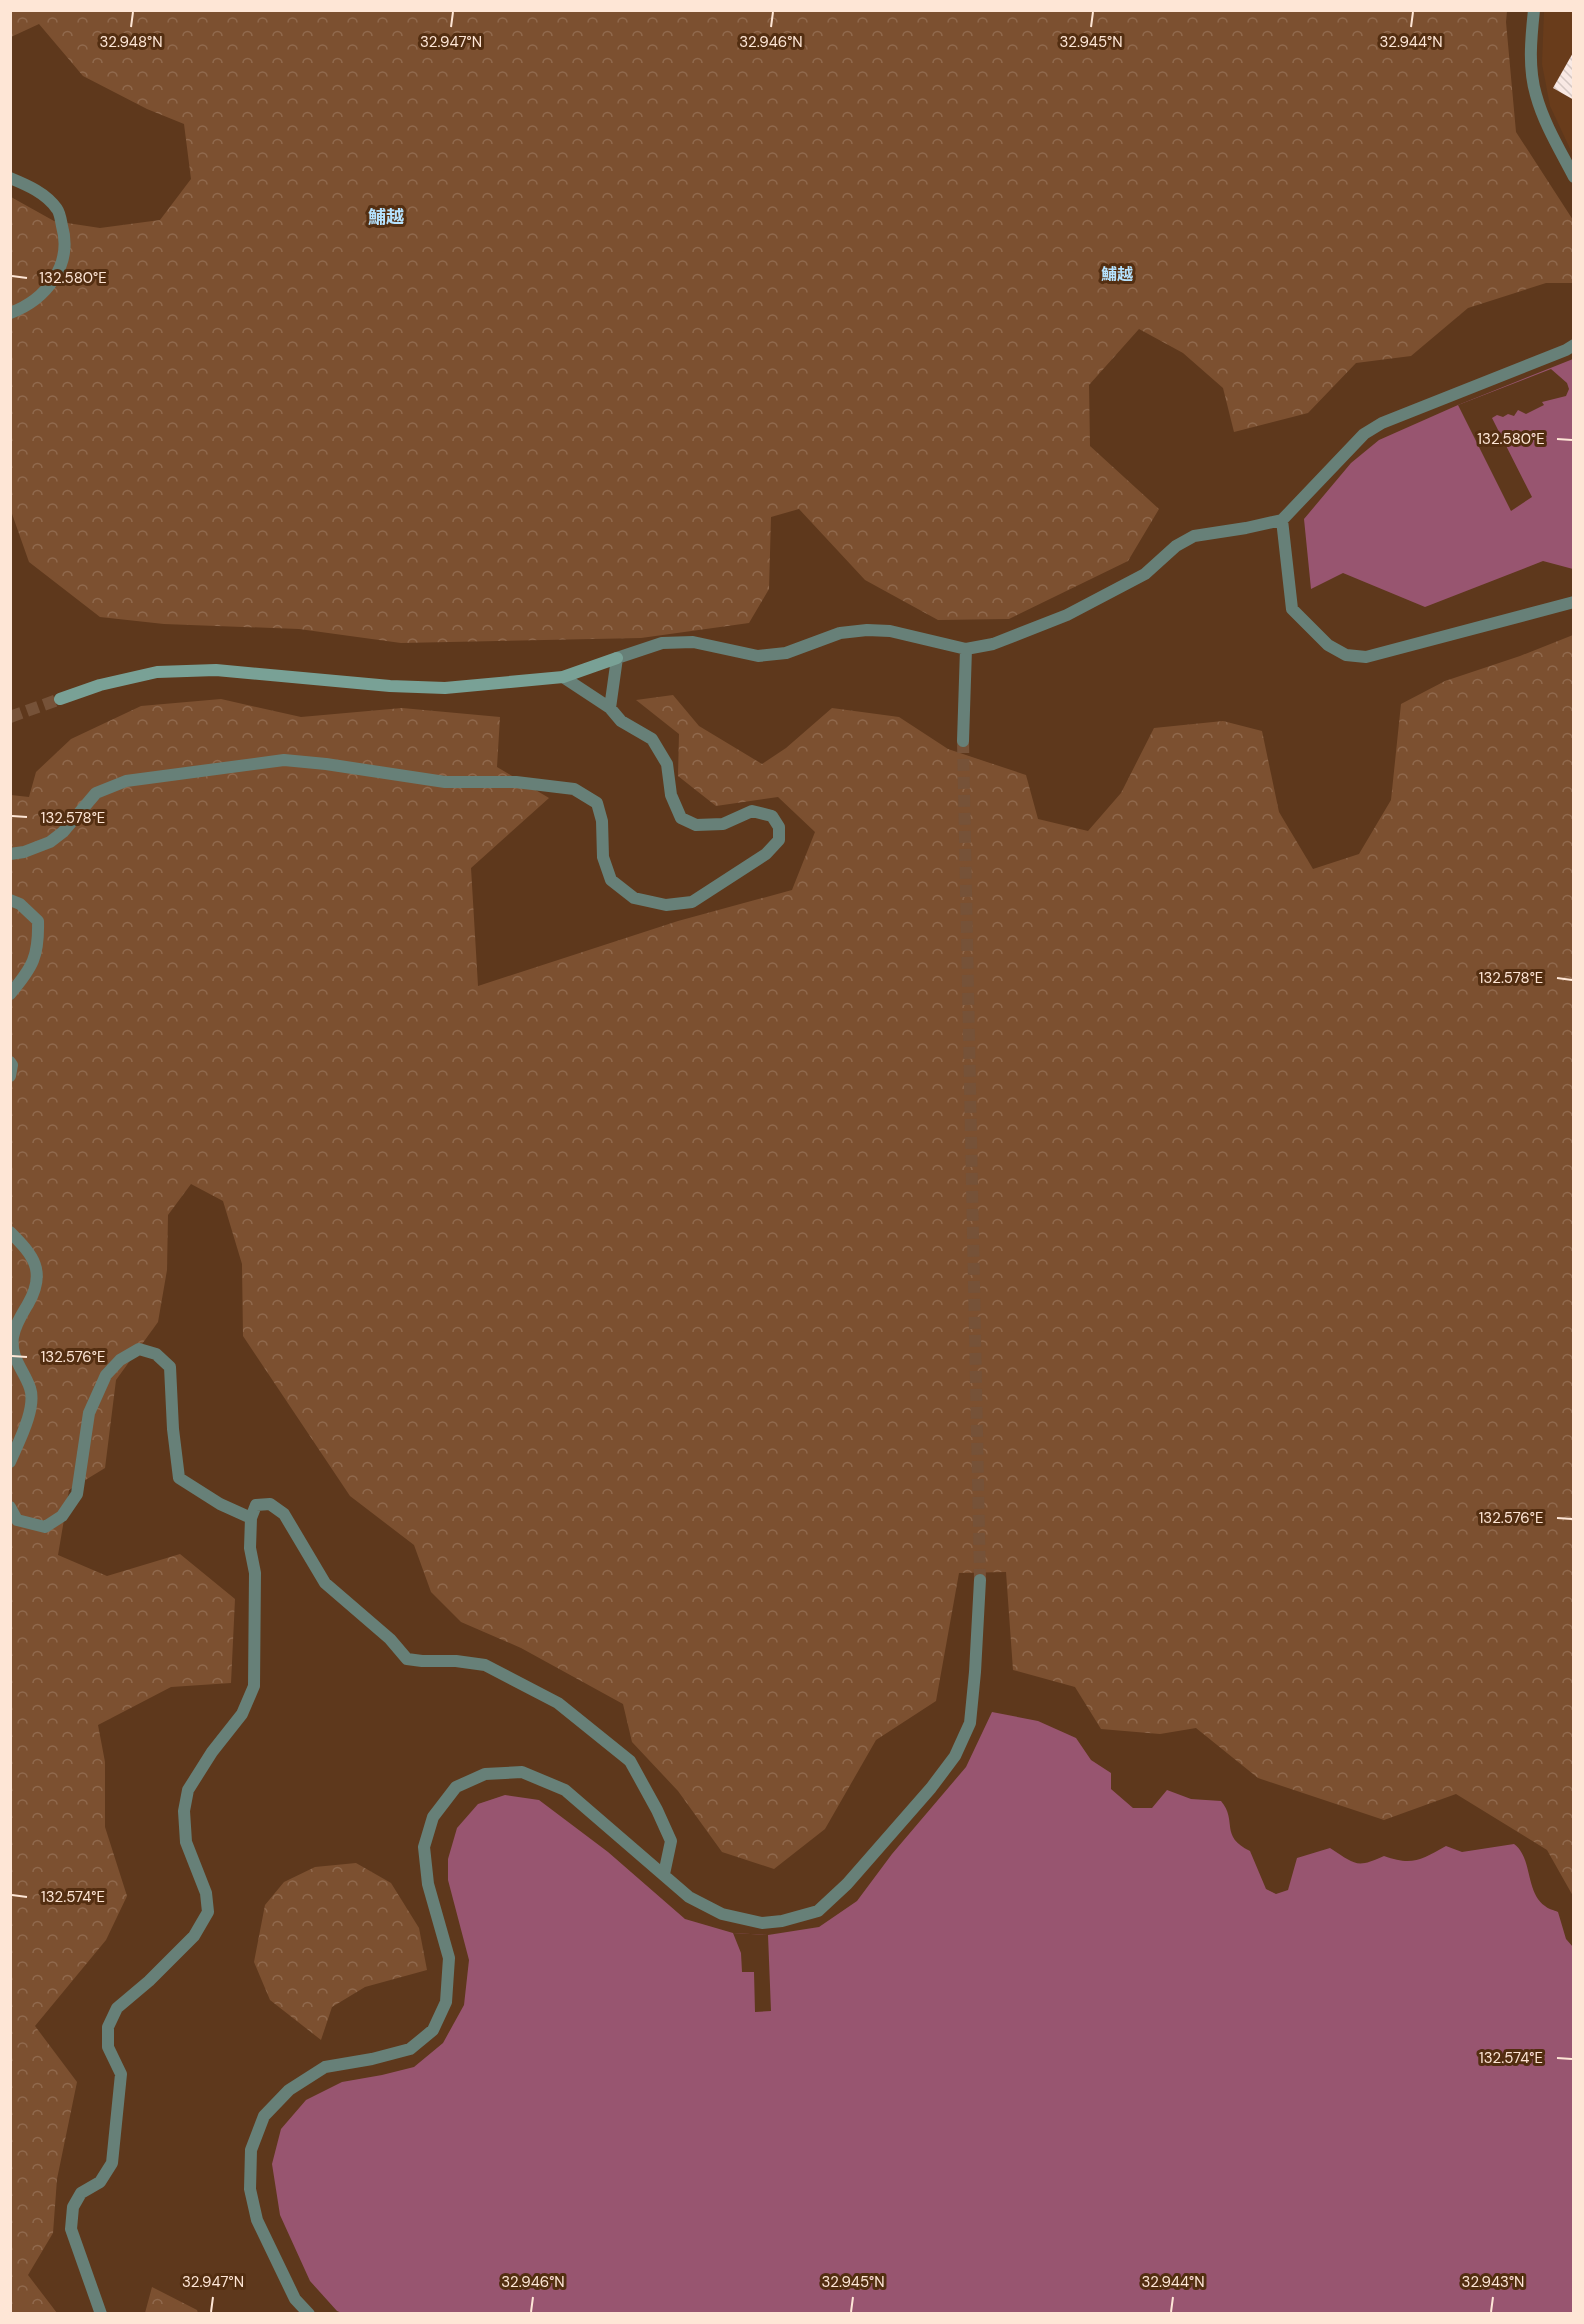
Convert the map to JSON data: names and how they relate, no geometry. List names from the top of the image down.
{
  "districts": ["鯆越", "鯆越"],
  "coordinates": [
    "32.948°N",
    "32.947°N",
    "32.946°N",
    "32.945°N",
    "32.944°N",
    "132.580°E",
    "132.578°E",
    "132.576°E",
    "132.574°E",
    "32.943°N"
  ]
}
